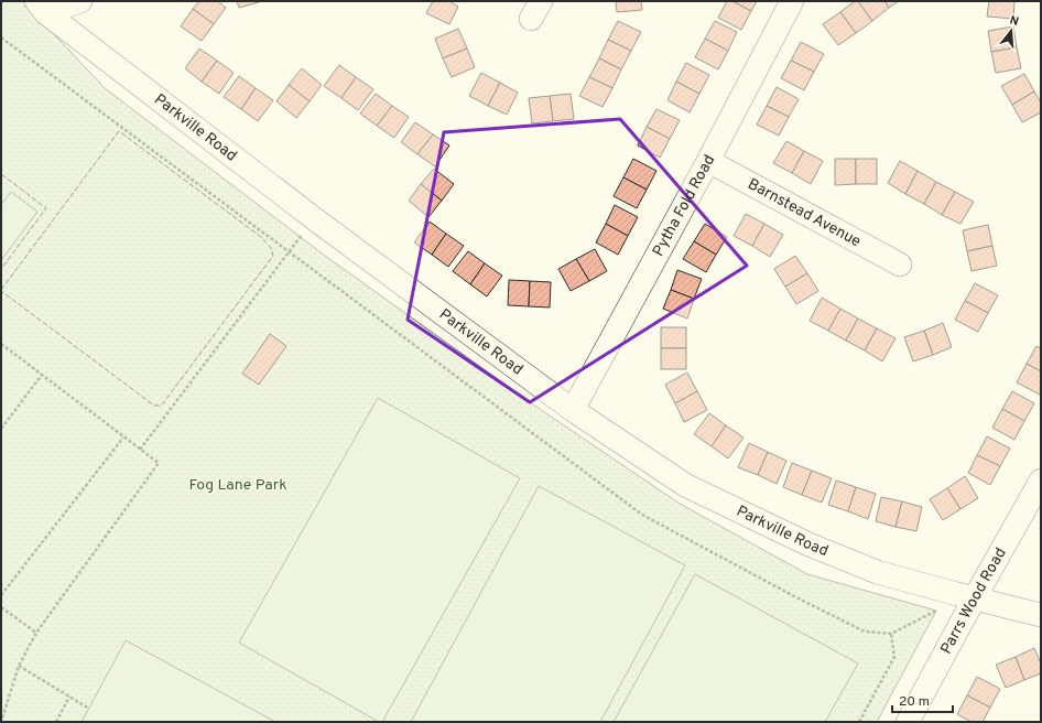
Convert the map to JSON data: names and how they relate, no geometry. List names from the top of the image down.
{
  "streets": {
    "street": [
      "Parkville Road",
      "Pytha Fold Road",
      "Barnstead Avenue",
      "Parrs Wood Road"
    ]
  },
  "crossings": [
    ["Parkville Road", "Pytha Fold Road"],
    ["Parkville Road", "Parrs Wood Road"],
    ["Pytha Fold Road", "Barnstead Avenue"]
  ],
  "parks": ["Fog Lane Park"],
  "scale_bar": "20 m",
  "north": "top"
}
